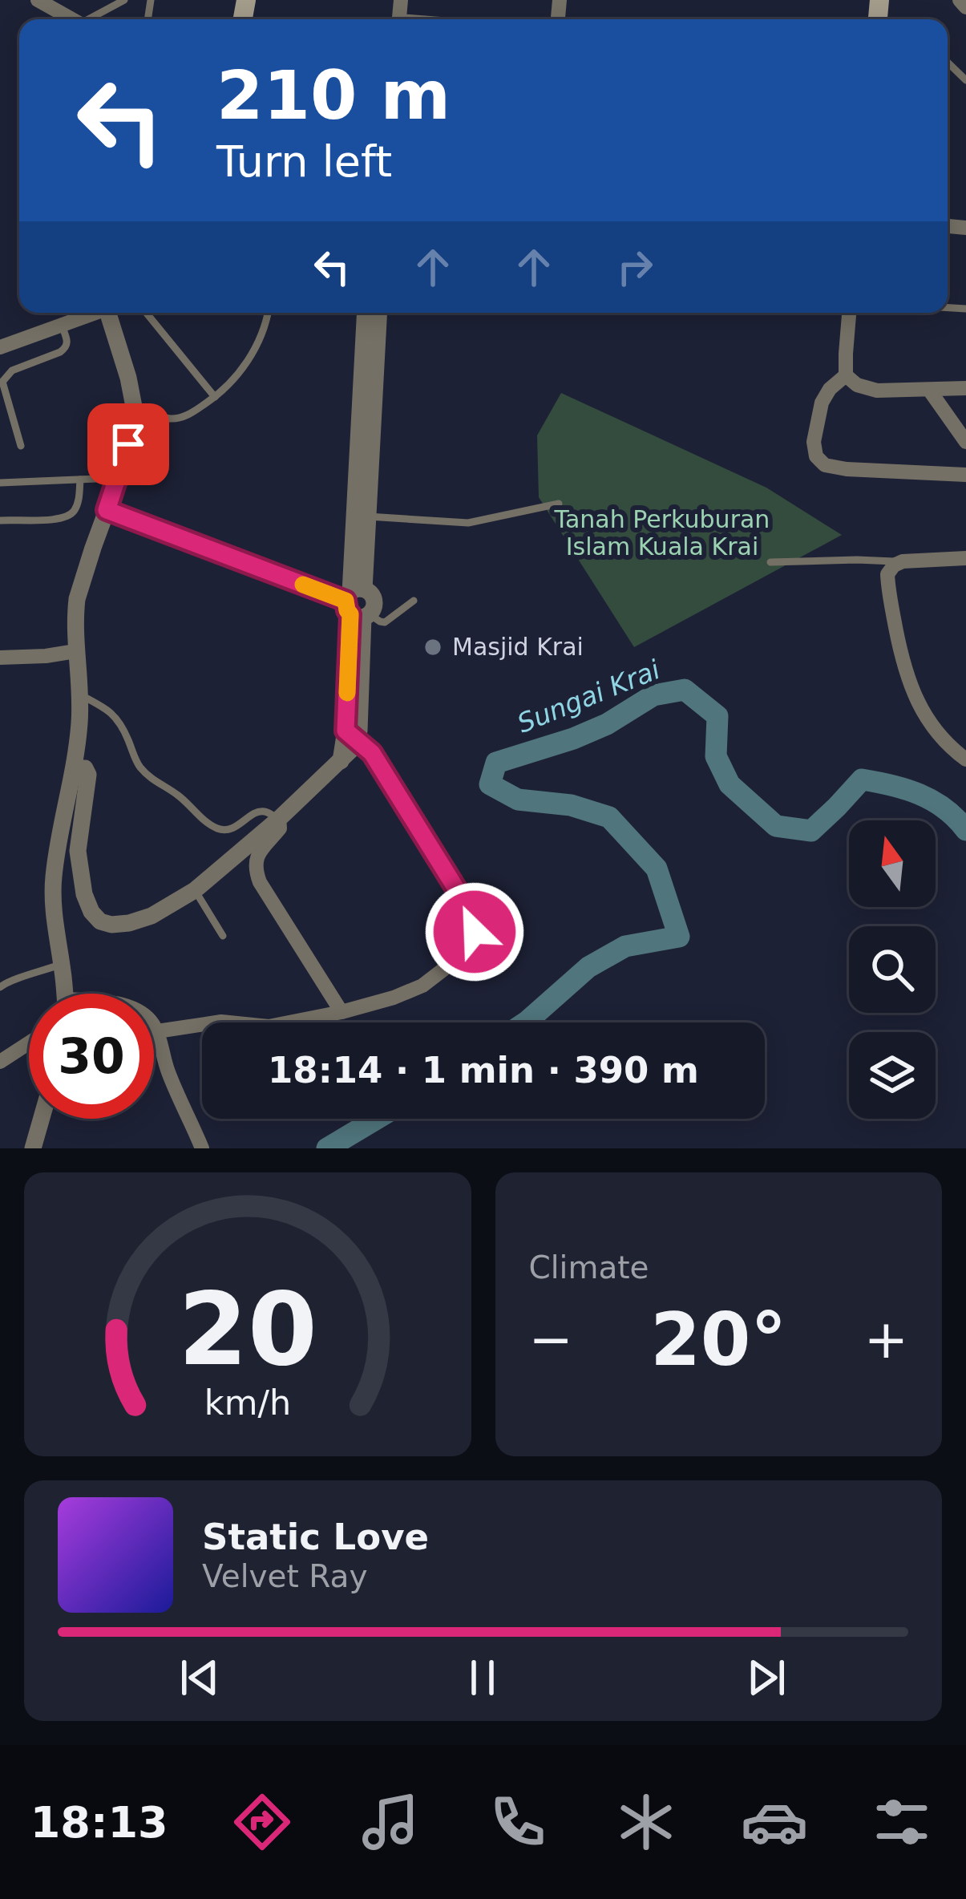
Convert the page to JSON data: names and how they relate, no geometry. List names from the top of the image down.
{
  "water": ["Sungai Krai"],
  "parks": ["Tanah Perkuburan Islam Kuala Krai"],
  "places": ["Masjid Krai"],
  "north": "top",
  "page": {
    "turn": ["210 m", "Turn left"],
    "limit": "30",
    "trip": "18:14 · 1 min · 390 m",
    "tile": "Climate",
    "heat": ["−", "20°", "+"],
    "song": ["Static Love", "Velvet Ray"],
    "tabs": "18:13",
    "gauge": ["20", "km/h"]
  }
}
